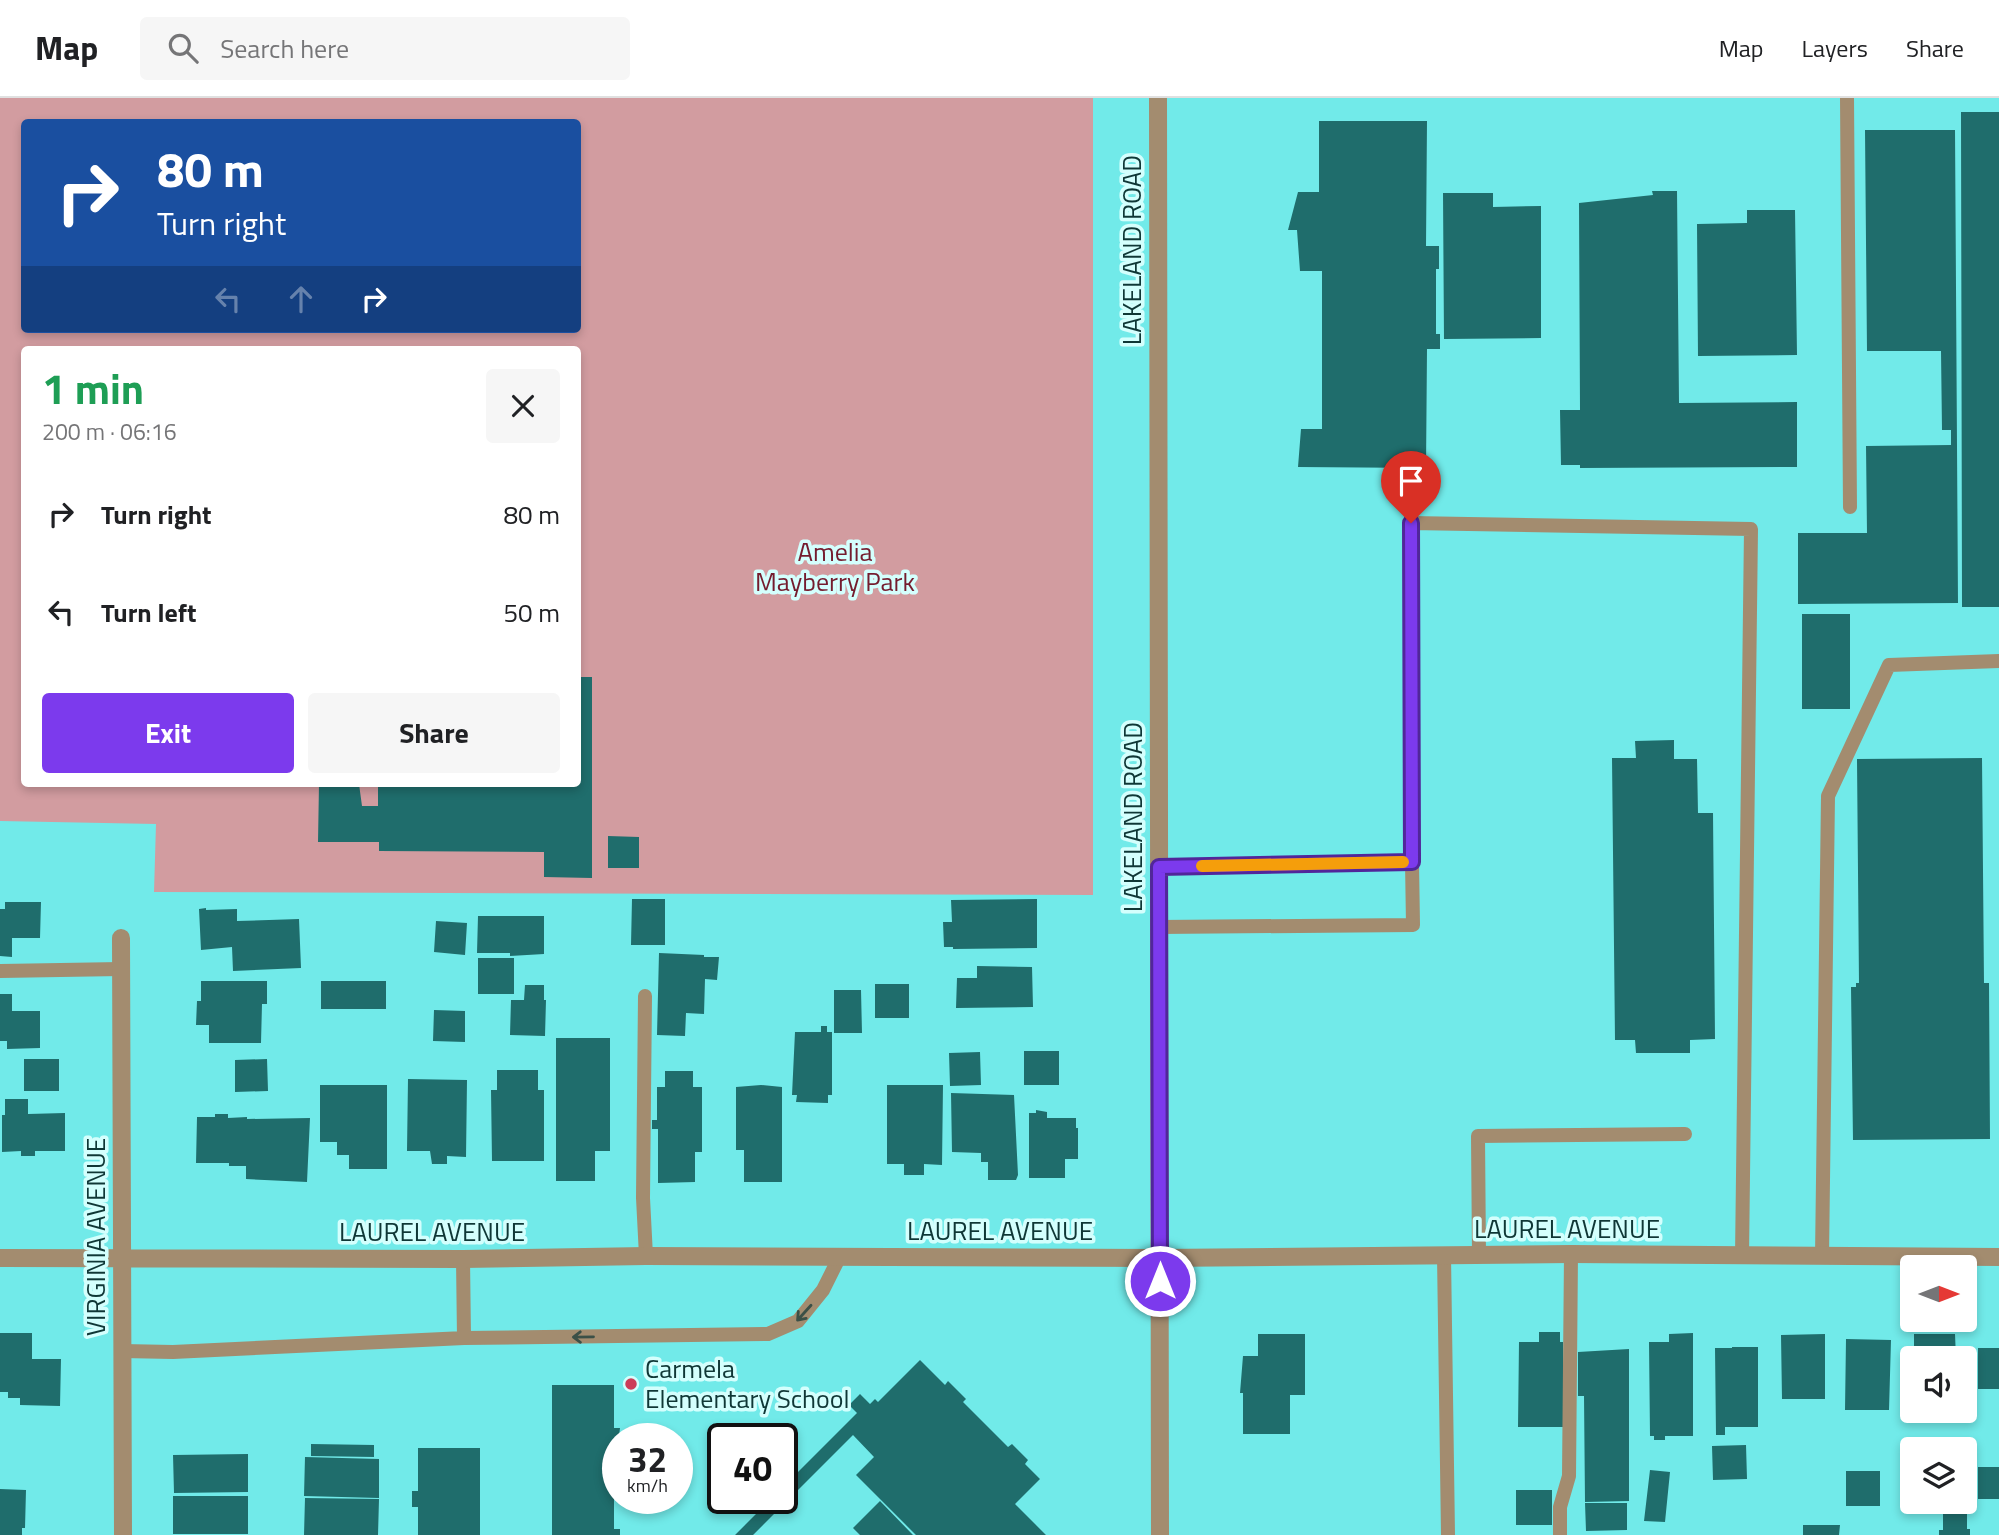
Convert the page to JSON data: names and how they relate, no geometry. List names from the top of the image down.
{
  "streets": {
    "street": ["LAKELAND ROAD", "LAUREL AVENUE", "VIRGINIA AVENUE"]
  },
  "crossings": [
    ["LAKELAND ROAD", "LAUREL AVENUE"],
    ["LAUREL AVENUE", "VIRGINIA AVENUE"]
  ],
  "parks": ["Amelia Mayberry Park"],
  "places": ["Carmela Elementary School"],
  "north": "right",
  "page": {
    "header": "Map",
    "search": "Search here",
    "nav": ["Map", "Layers", "Share"],
    "turn": ["80 m", "Turn right"],
    "heading": ["1 min", "200 m · 06:16"],
    "list": [
      {
        "name": "Turn right",
        "value": "80 m"
      },
      {
        "name": "Turn left",
        "value": "50 m"
      }
    ],
    "buttons": ["Exit", "Share"],
    "speed": "32 km/h",
    "limit": "40"
  }
}
